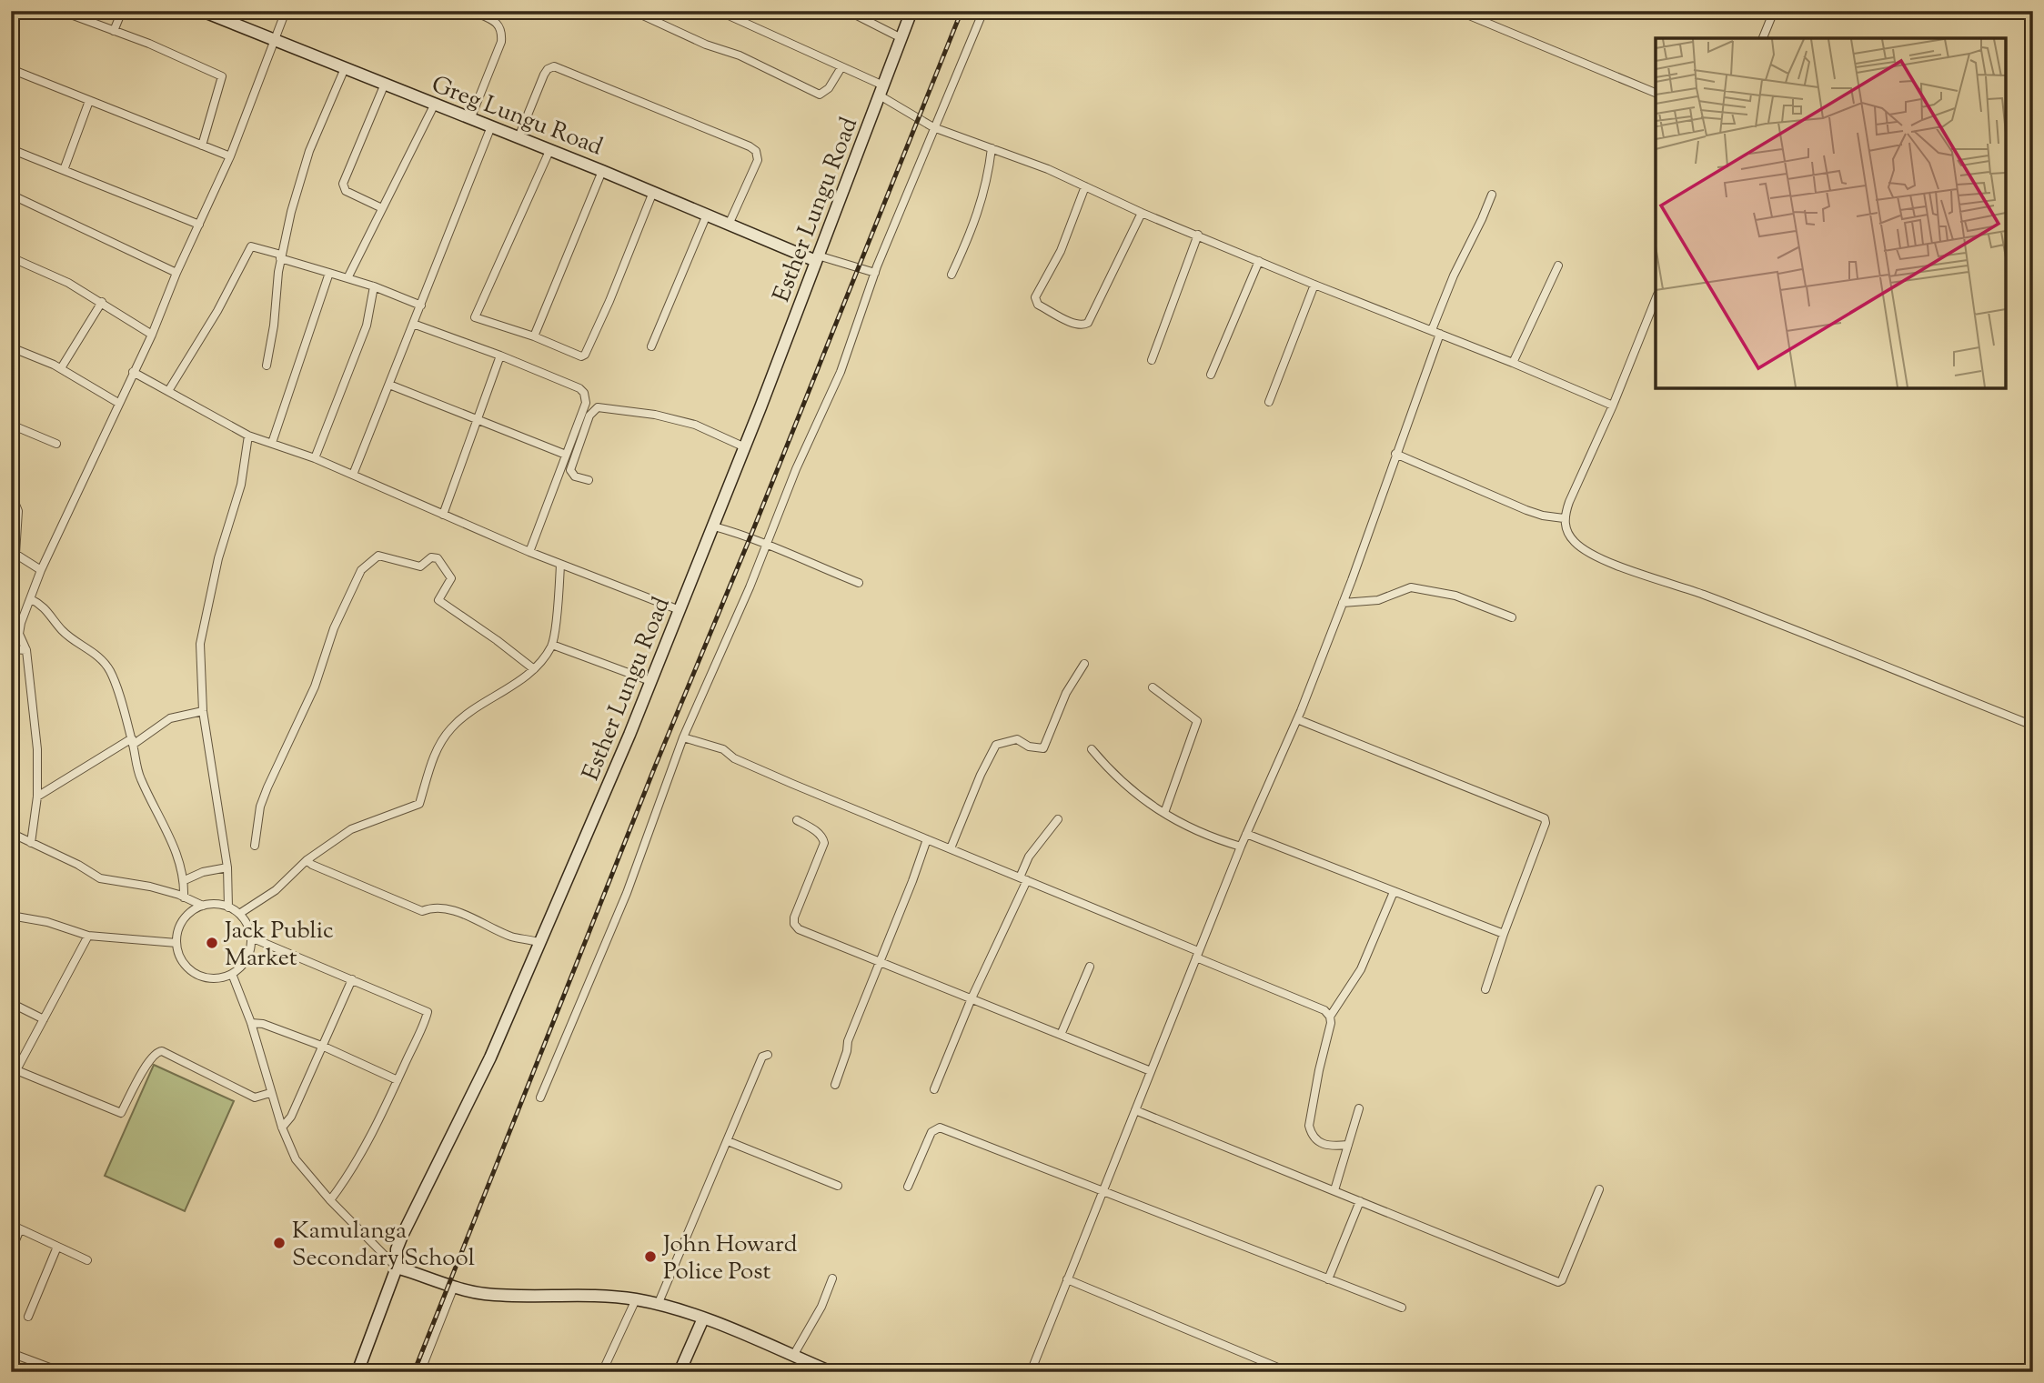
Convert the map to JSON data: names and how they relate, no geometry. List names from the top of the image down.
{
  "streets": {
    "street": ["Greg Lungu Road", "Esther Lungu Road"]
  },
  "crossings": [
    ["Greg Lungu Road", "Esther Lungu Road"]
  ],
  "places": ["Jack Public Market", "Kamulanga Secondary School", "John Howard Police Post"]
}
